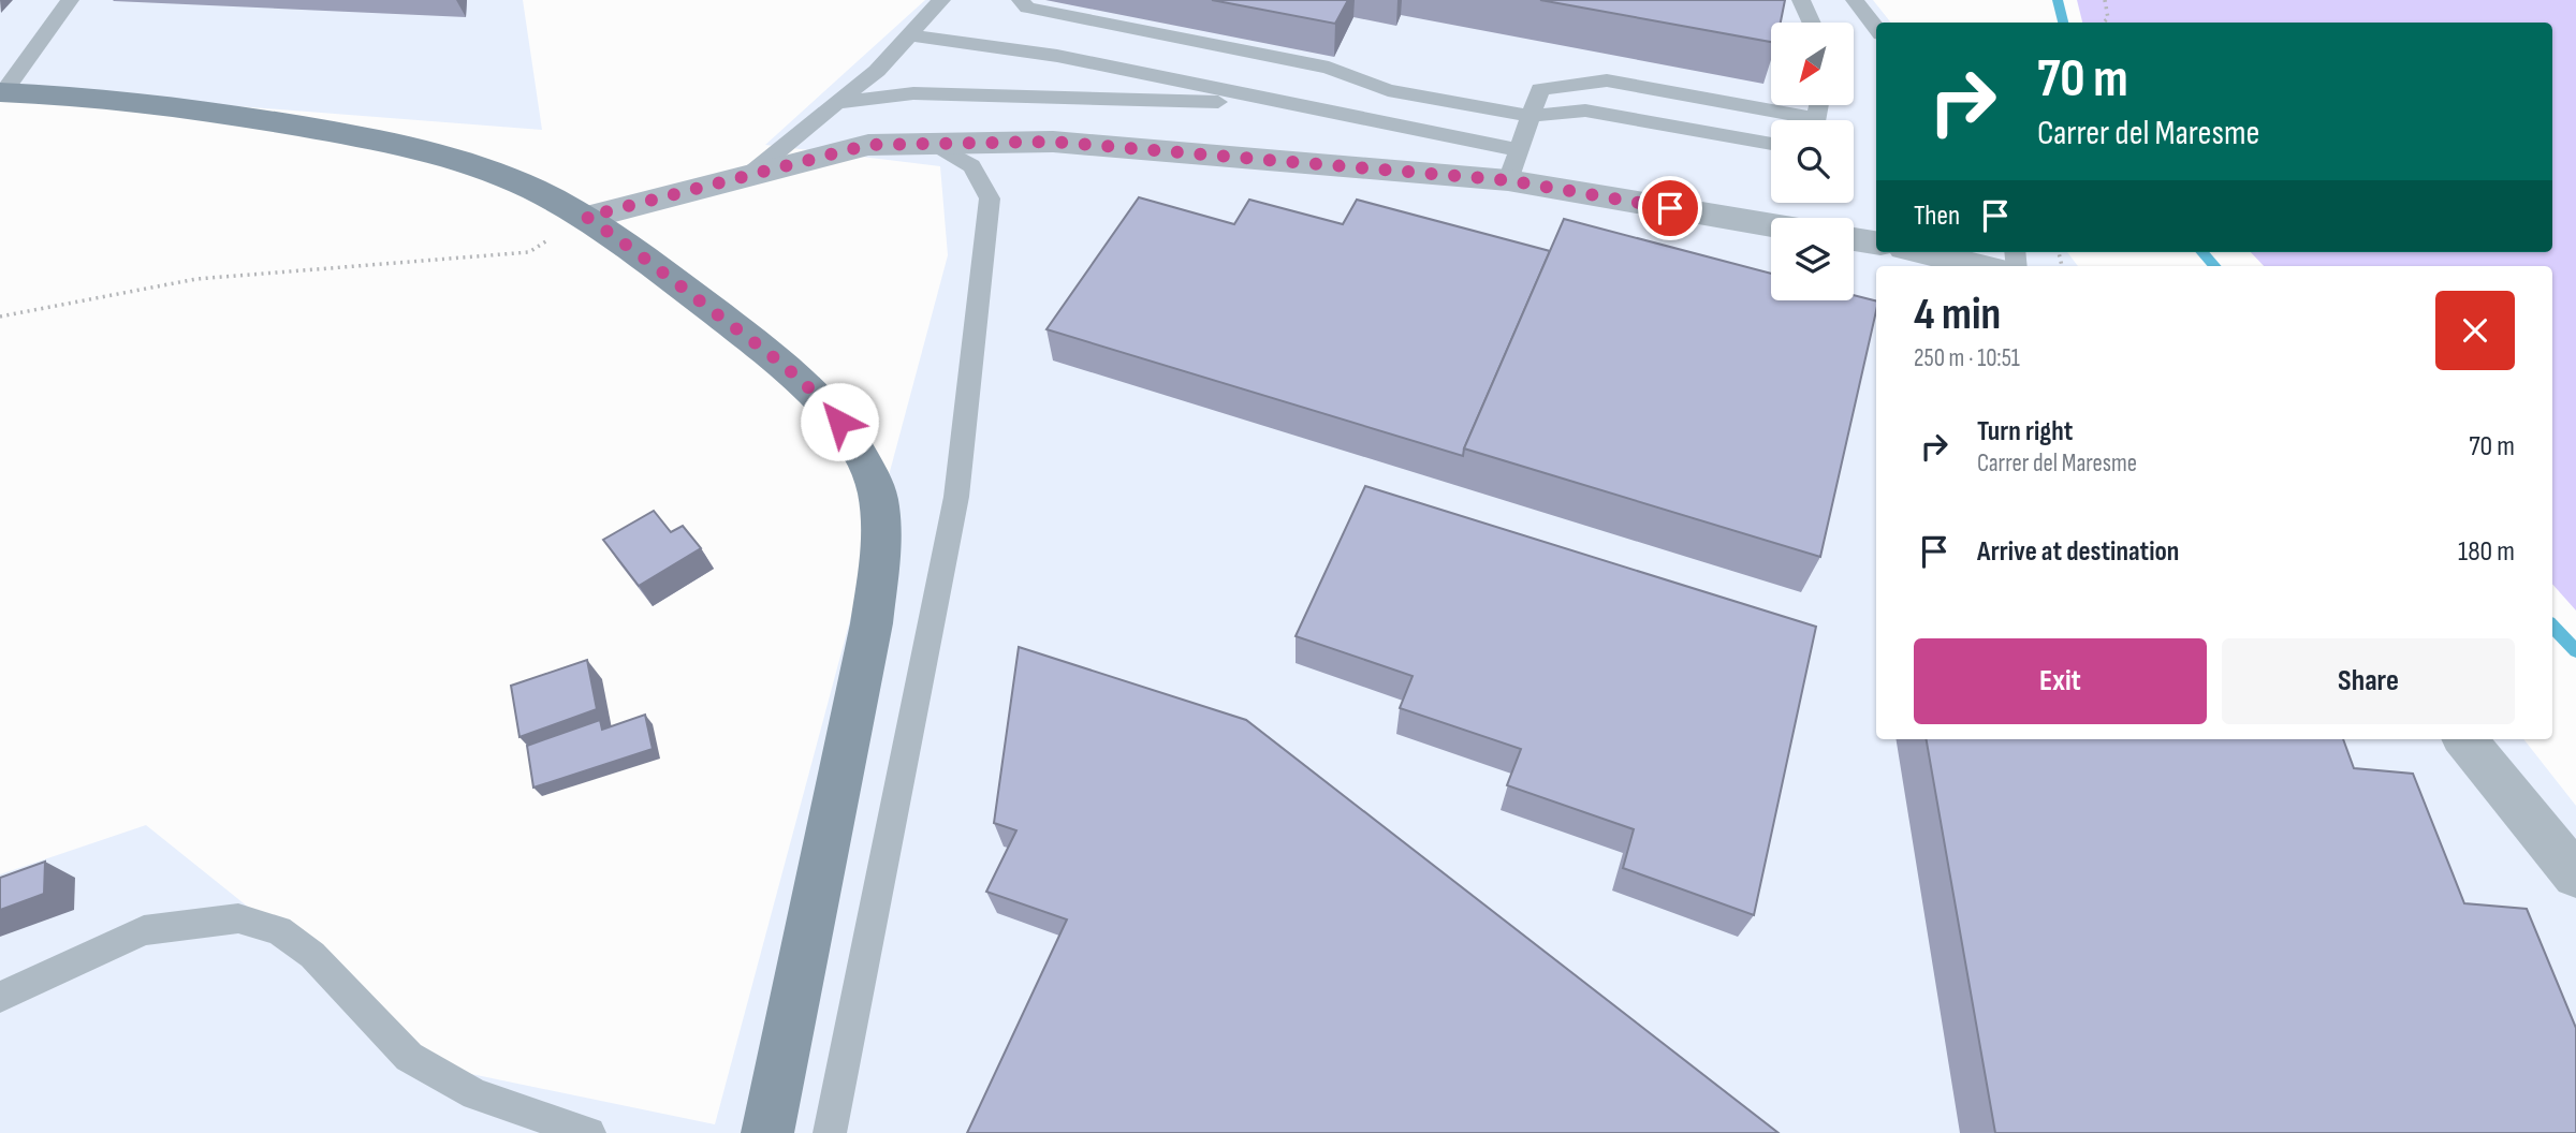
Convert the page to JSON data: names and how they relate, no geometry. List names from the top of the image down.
{
  "north": "bottom left",
  "page": {
    "turn": ["70 m", "Carrer del Maresme"],
    "then": "Then",
    "heading": ["4 min", "250 m · 10:51"],
    "list": [
      {
        "name": "Turn right",
        "note": "Carrer del Maresme",
        "value": "70 m"
      },
      {
        "name": "Arrive at destination",
        "value": "180 m"
      }
    ],
    "buttons": ["Exit", "Share"]
  }
}
